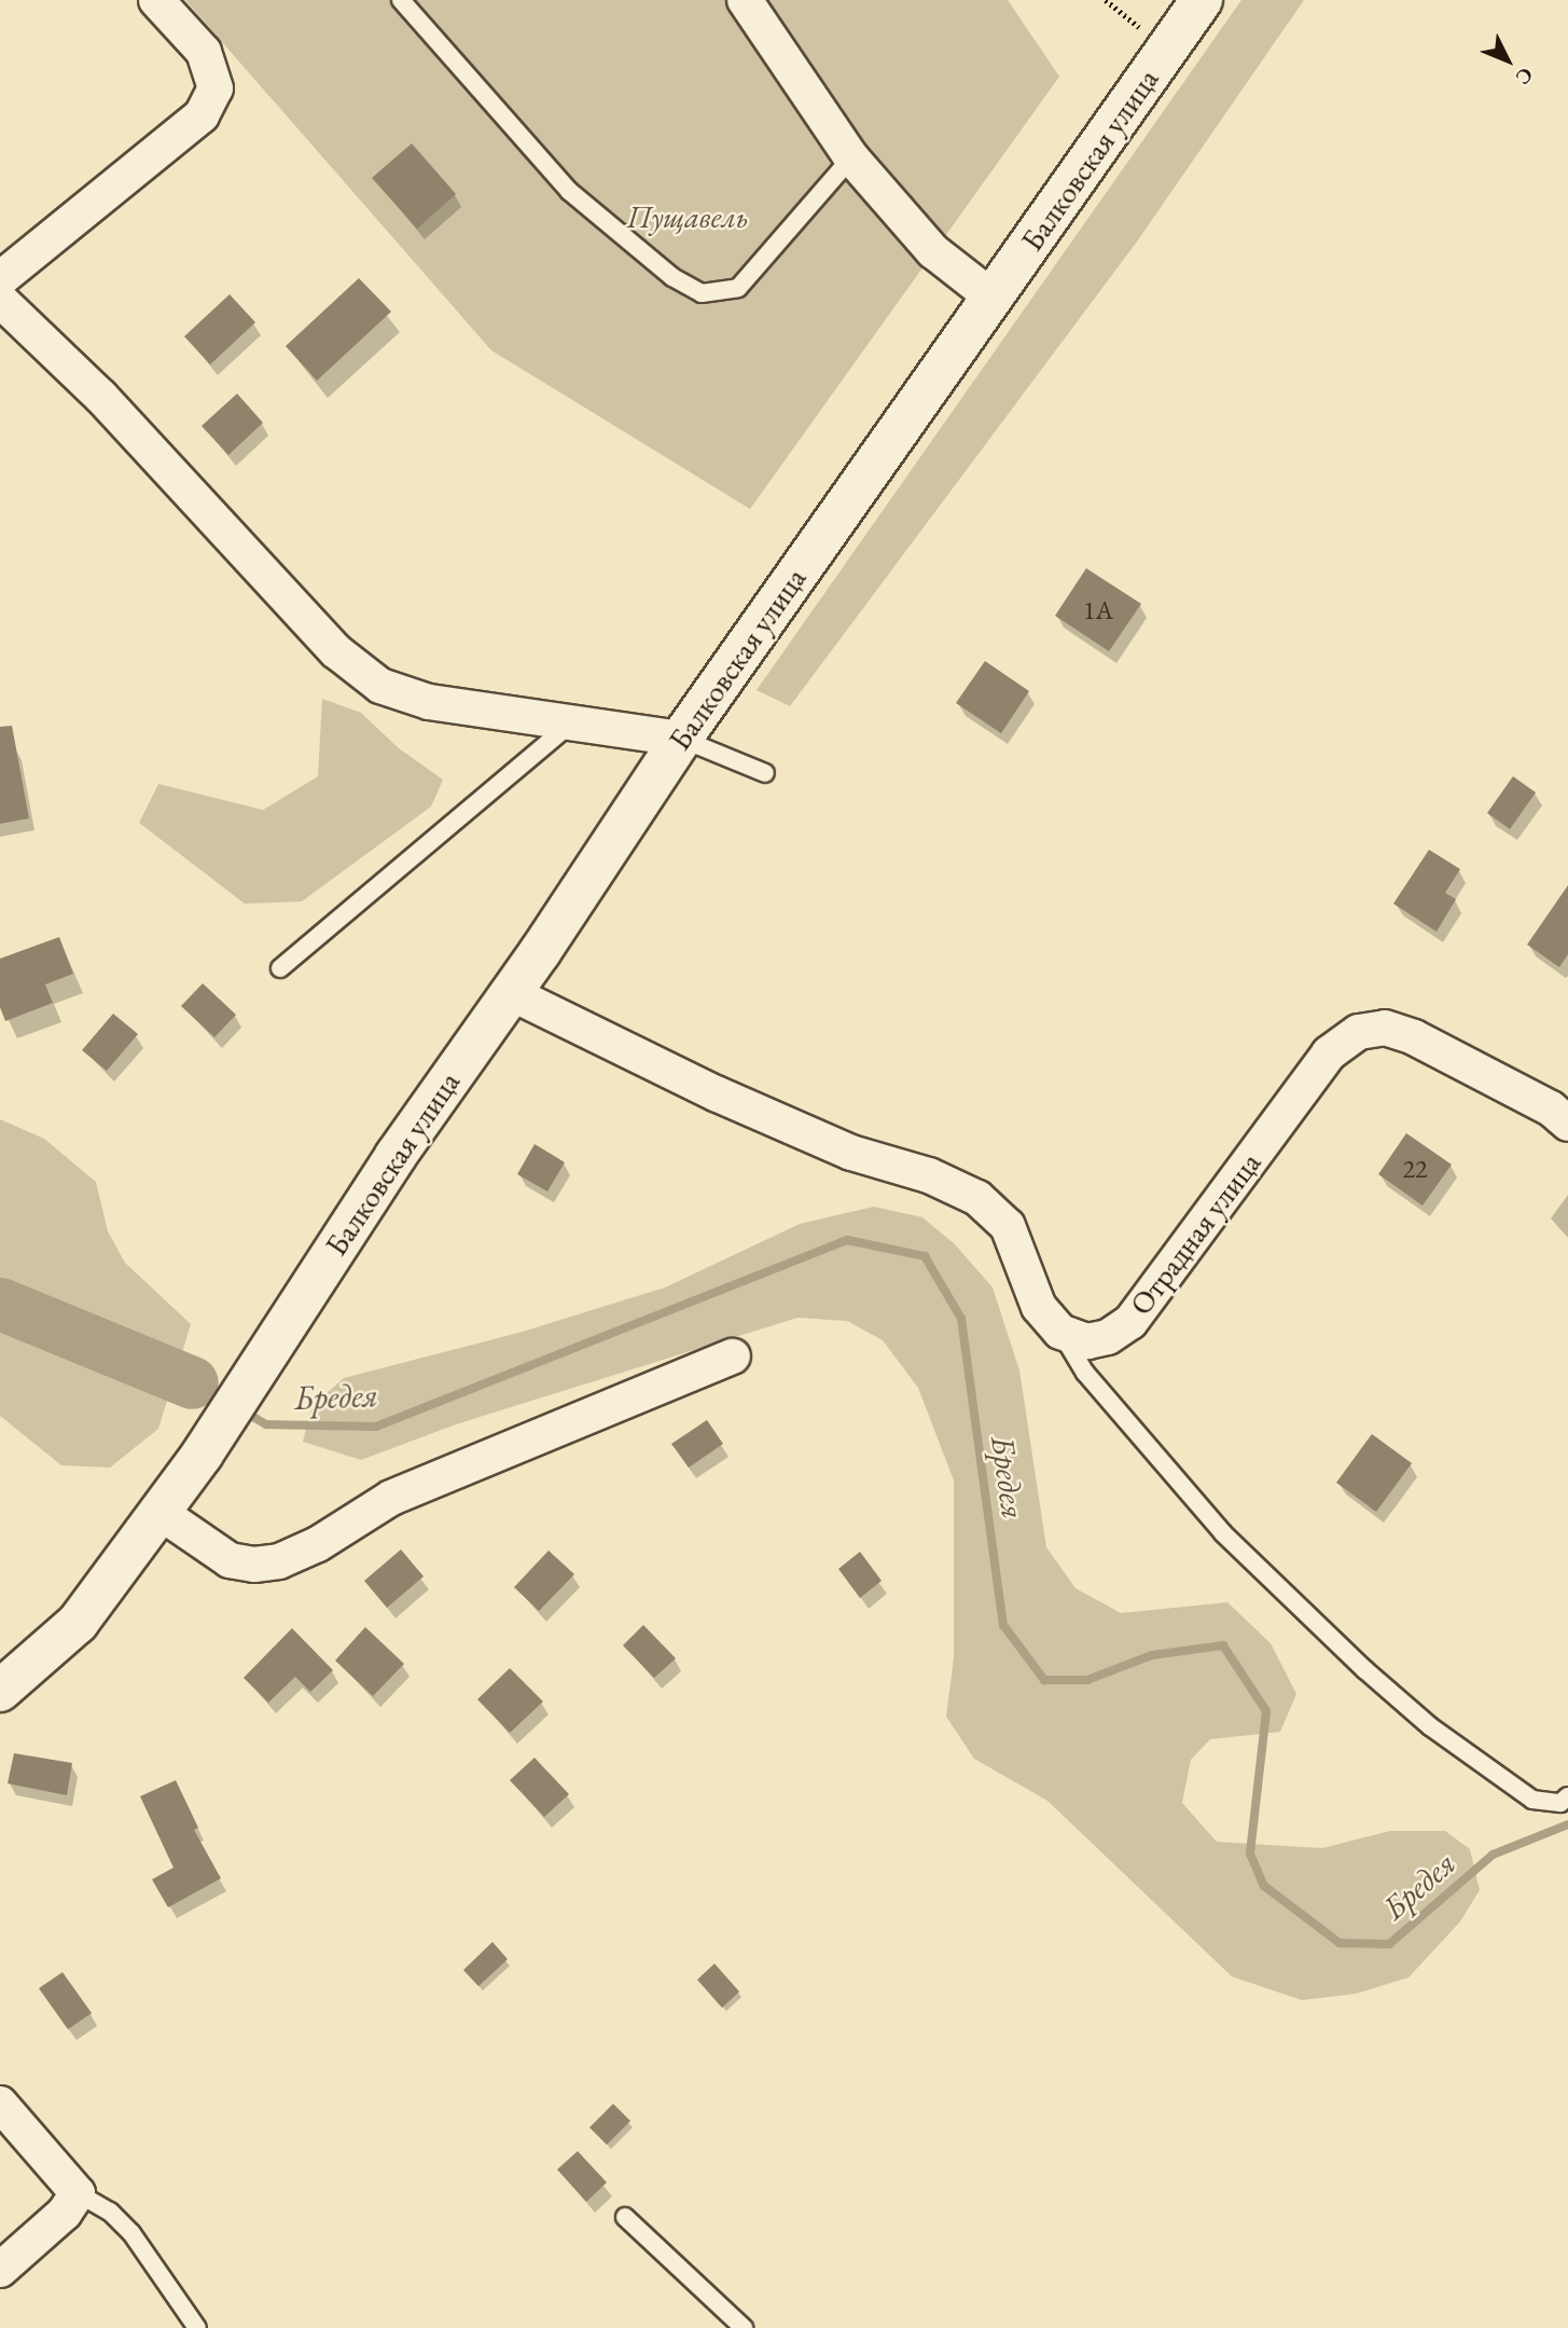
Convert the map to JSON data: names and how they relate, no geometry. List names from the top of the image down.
{
  "streets": {
    "main road": ["Балковская улица"],
    "street": ["Отрадная улица"]
  },
  "water": ["Бредея"],
  "parks": ["Пущавель"],
  "house_numbers": ["1А", "22"],
  "north": "bottom right"
}
